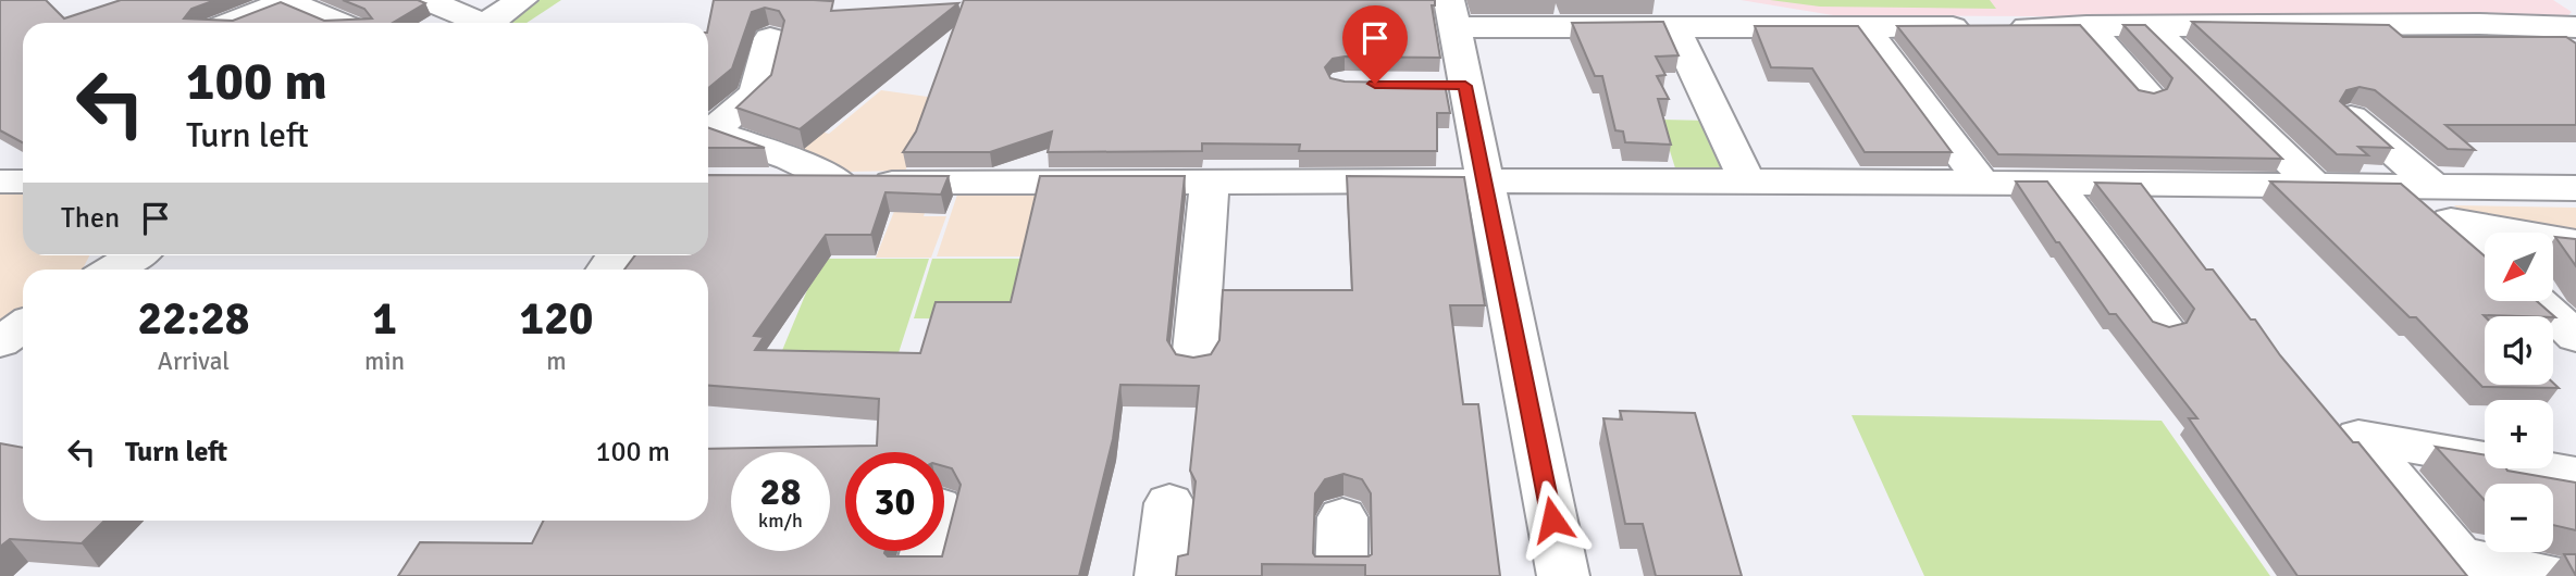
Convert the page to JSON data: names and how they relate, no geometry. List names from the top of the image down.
{
  "north": "bottom left",
  "page": {
    "turn": ["100 m", "Turn left"],
    "then": "Then",
    "map_buttons": ["+", "−"],
    "eta": [
      "22:28",
      "Arrival",
      "1",
      "min",
      "120",
      "m"
    ],
    "list": [
      {
        "name": "Turn left",
        "value": "100 m"
      }
    ],
    "speed": "28 km/h",
    "limit": "30"
  }
}
